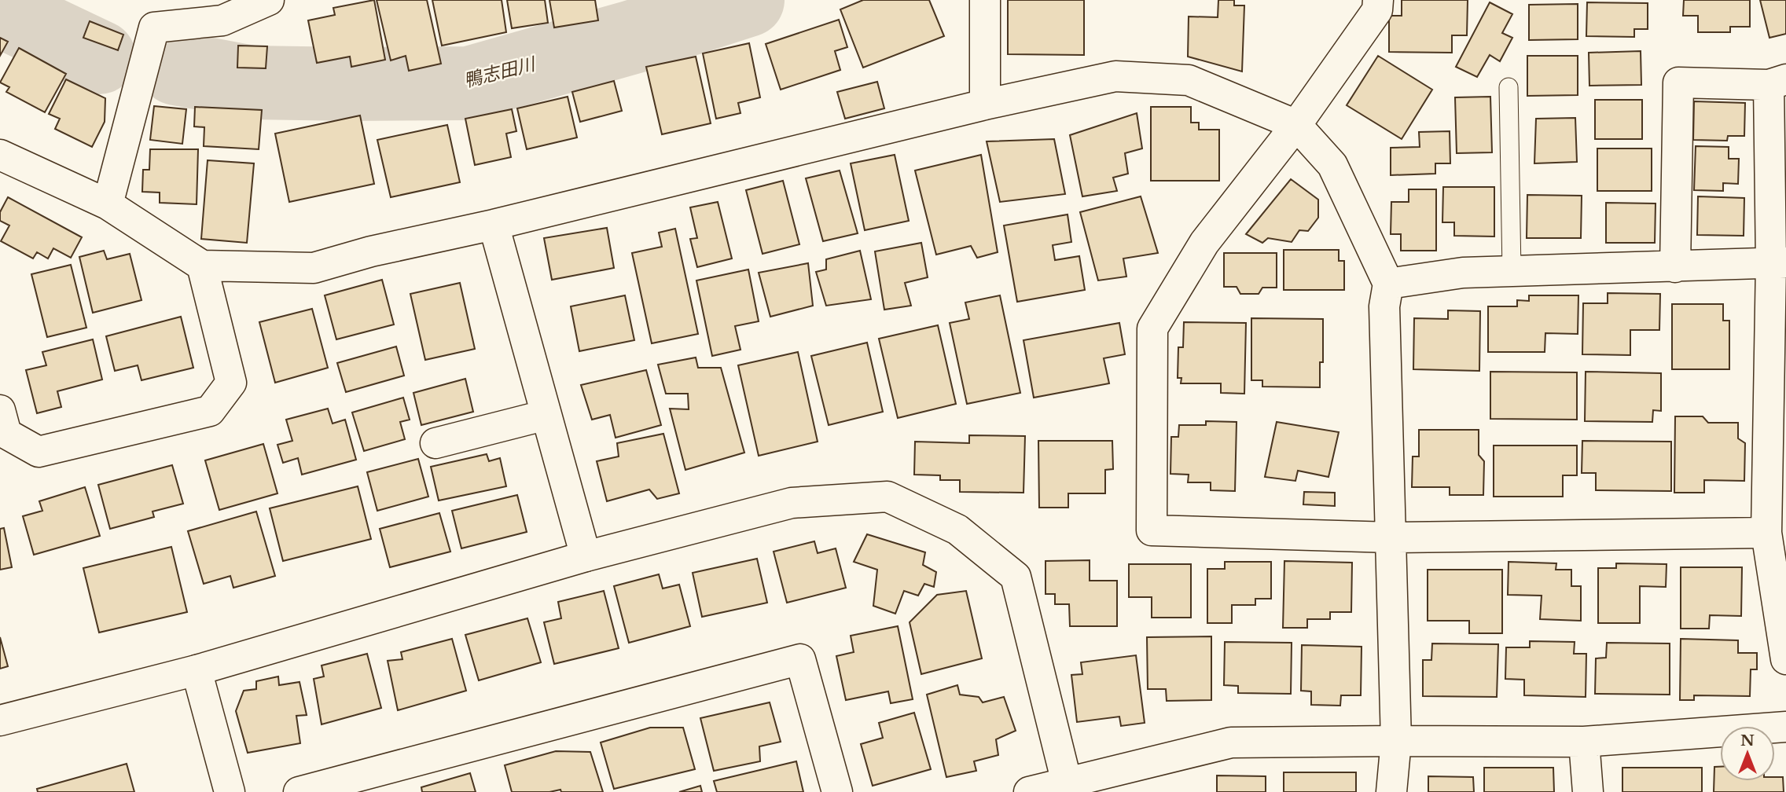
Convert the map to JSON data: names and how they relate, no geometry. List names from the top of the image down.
{
  "water": ["鴨志田川"],
  "north": "top"
}
